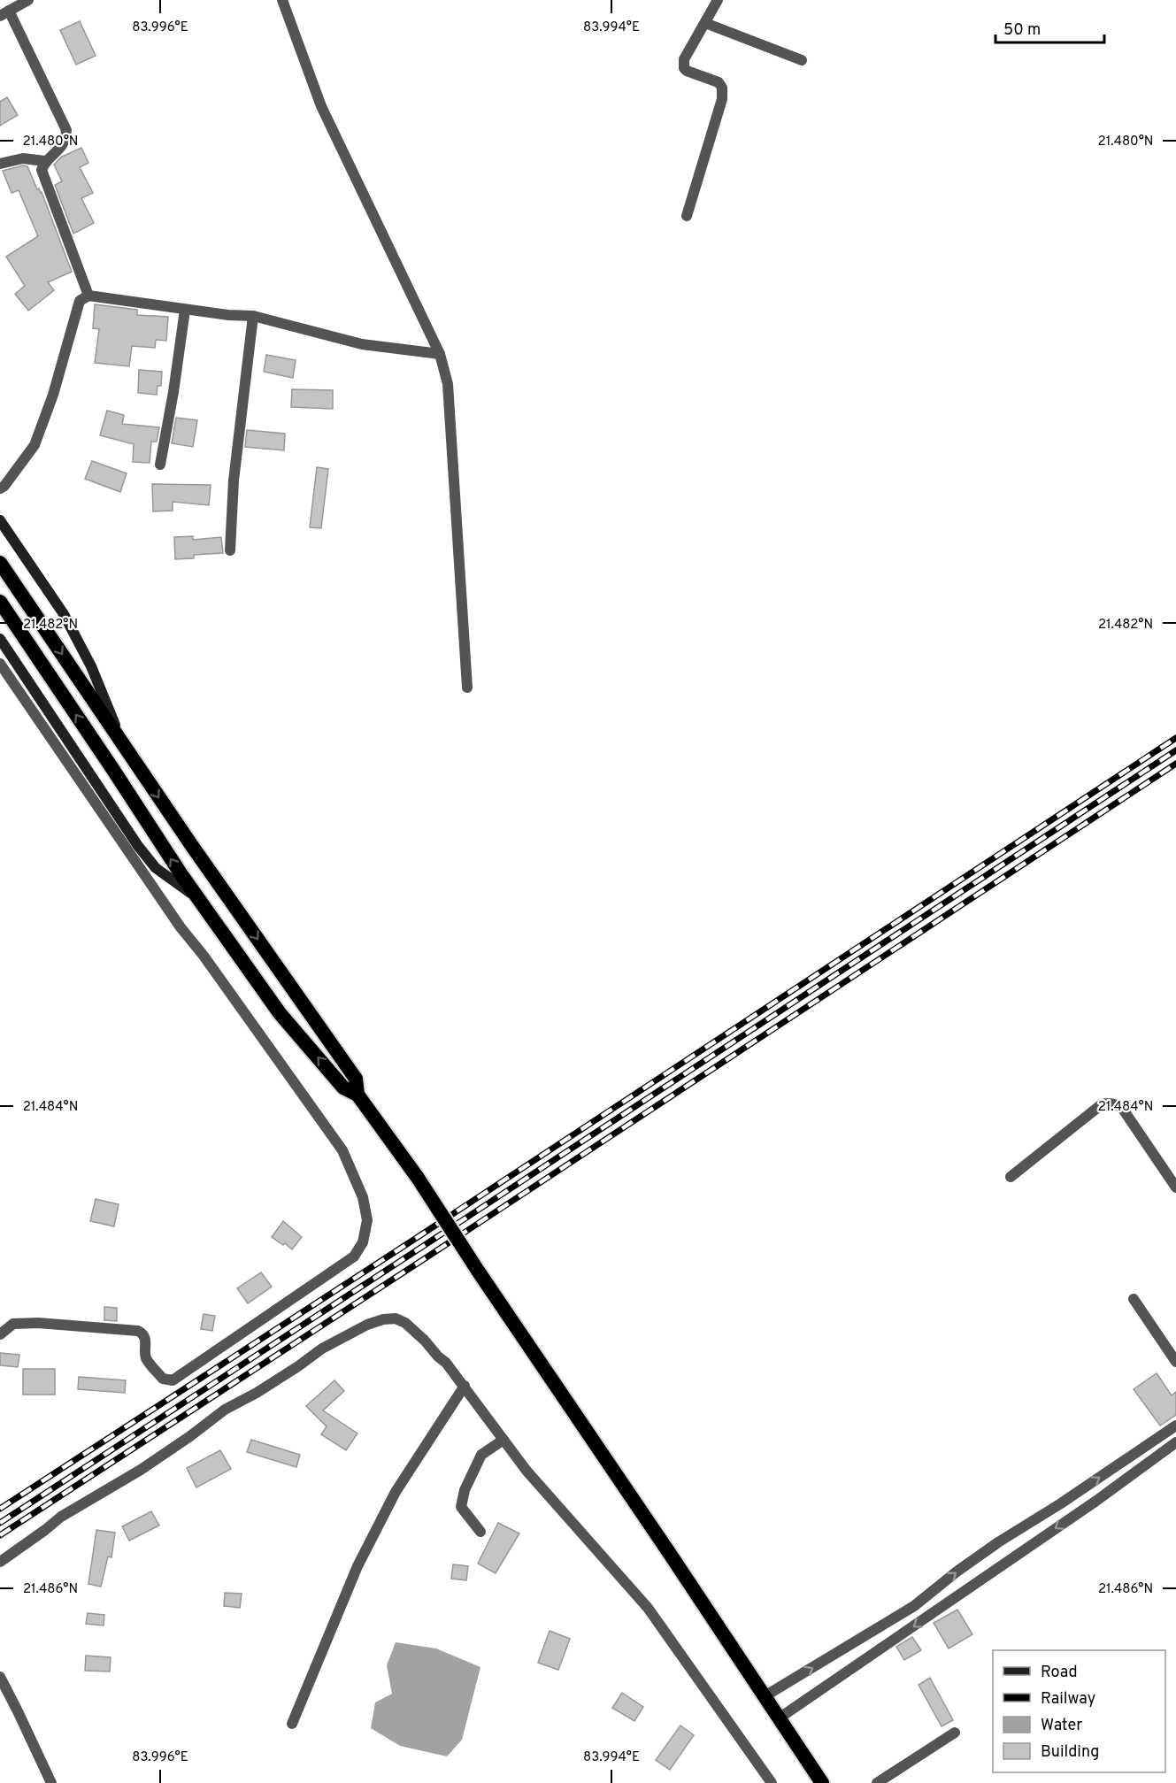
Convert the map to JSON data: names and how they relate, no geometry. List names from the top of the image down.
{
  "legend": [
    "Road",
    "Railway",
    "Water",
    "Building"
  ],
  "scale_bar": "50 m",
  "coordinates": [
    "83.996°E",
    "83.994°E",
    "21.480°N",
    "21.482°N",
    "21.484°N",
    "21.486°N"
  ]
}
